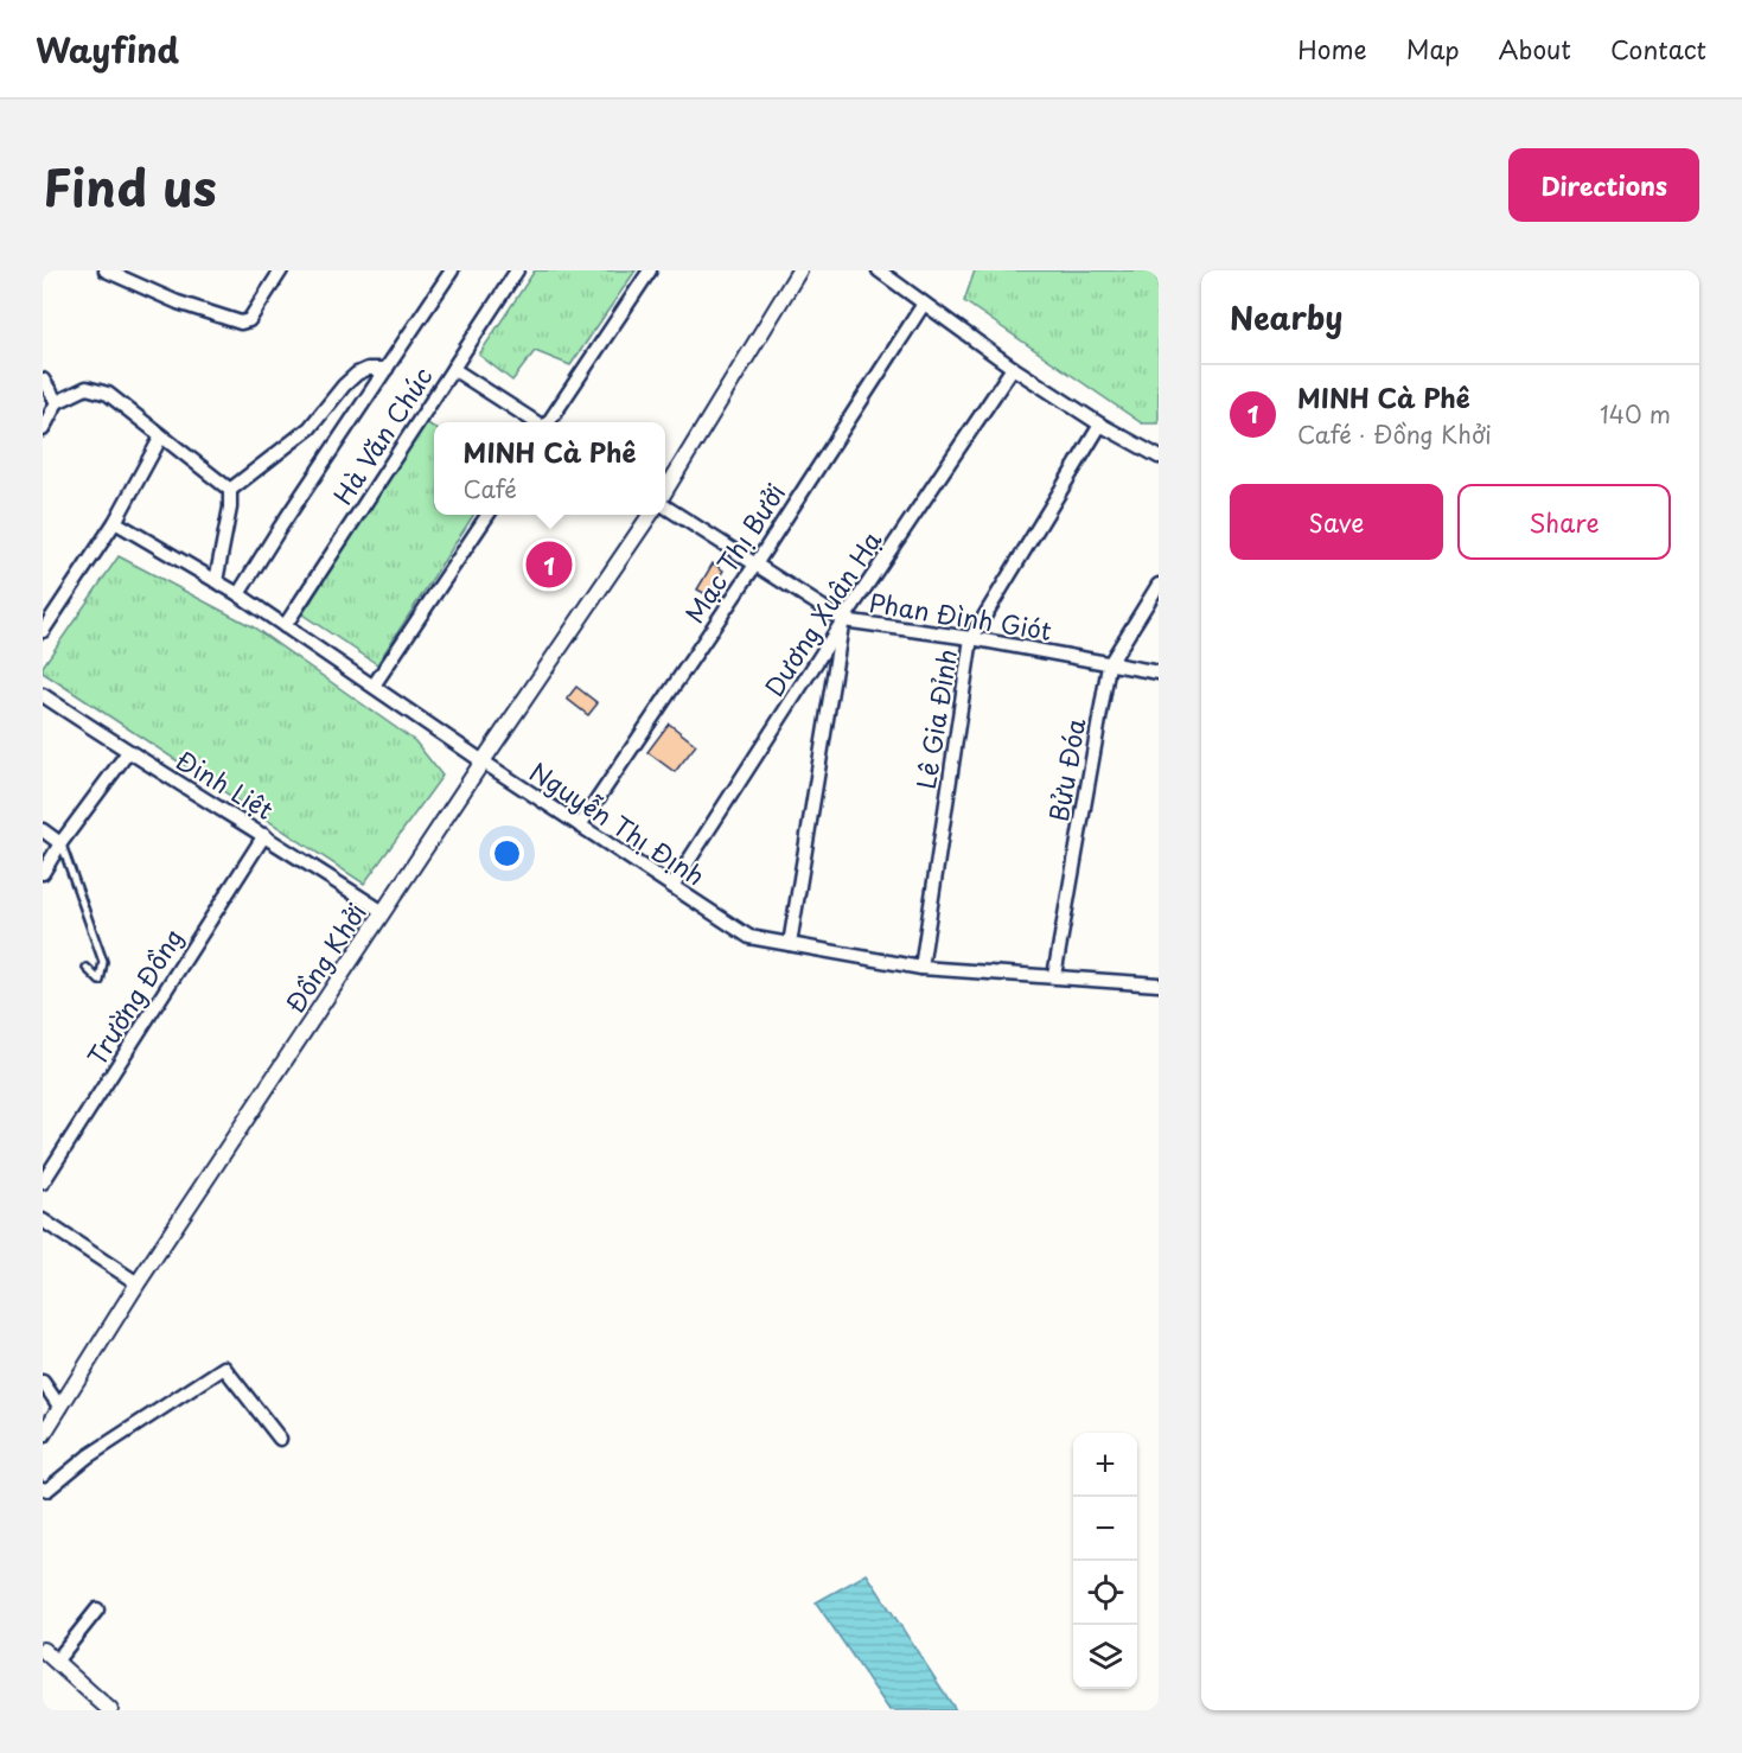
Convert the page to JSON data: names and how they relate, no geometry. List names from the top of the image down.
{
  "streets": {
    "street": [
      "Hà Văn Chúc",
      "Mạc Thị Bưởi",
      "Dương Xuân Hạ",
      "Phan Đình Giót",
      "Lê Gia Đỉnh",
      "Bửu Đóa",
      "Đinh Liệt",
      "Nguyễn Thị Định",
      "Đồng Khởi",
      "Trường Đồng"
    ]
  },
  "crossings": [
    ["Hà Văn Chúc", "Nguyễn Thị Định"],
    ["Mạc Thị Bưởi", "Phan Đình Giót"],
    ["Mạc Thị Bưởi", "Nguyễn Thị Định"],
    ["Dương Xuân Hạ", "Phan Đình Giót"],
    ["Dương Xuân Hạ", "Nguyễn Thị Định"],
    ["Phan Đình Giót", "Lê Gia Đỉnh"],
    ["Phan Đình Giót", "Bửu Đóa"],
    ["Lê Gia Đỉnh", "Nguyễn Thị Định"],
    ["Bửu Đóa", "Nguyễn Thị Định"],
    ["Đinh Liệt", "Đồng Khởi"],
    ["Đinh Liệt", "Trường Đồng"],
    ["Nguyễn Thị Định", "Đồng Khởi"]
  ],
  "page": {
    "header": "Wayfind",
    "nav": [
      "Home",
      "Map",
      "About",
      "Contact"
    ],
    "title": "Find us",
    "buttons": [
      "Directions",
      ["Save", "Share"]
    ],
    "heading": "Nearby",
    "list": [
      {
        "mark": "1",
        "name": "MINH Cà Phê",
        "note": "Café · Đồng Khởi",
        "value": "140 m"
      }
    ],
    "popup": ["MINH Cà Phê", "Café"],
    "pins": "1",
    "map_buttons": ["+", "−"]
  }
}
